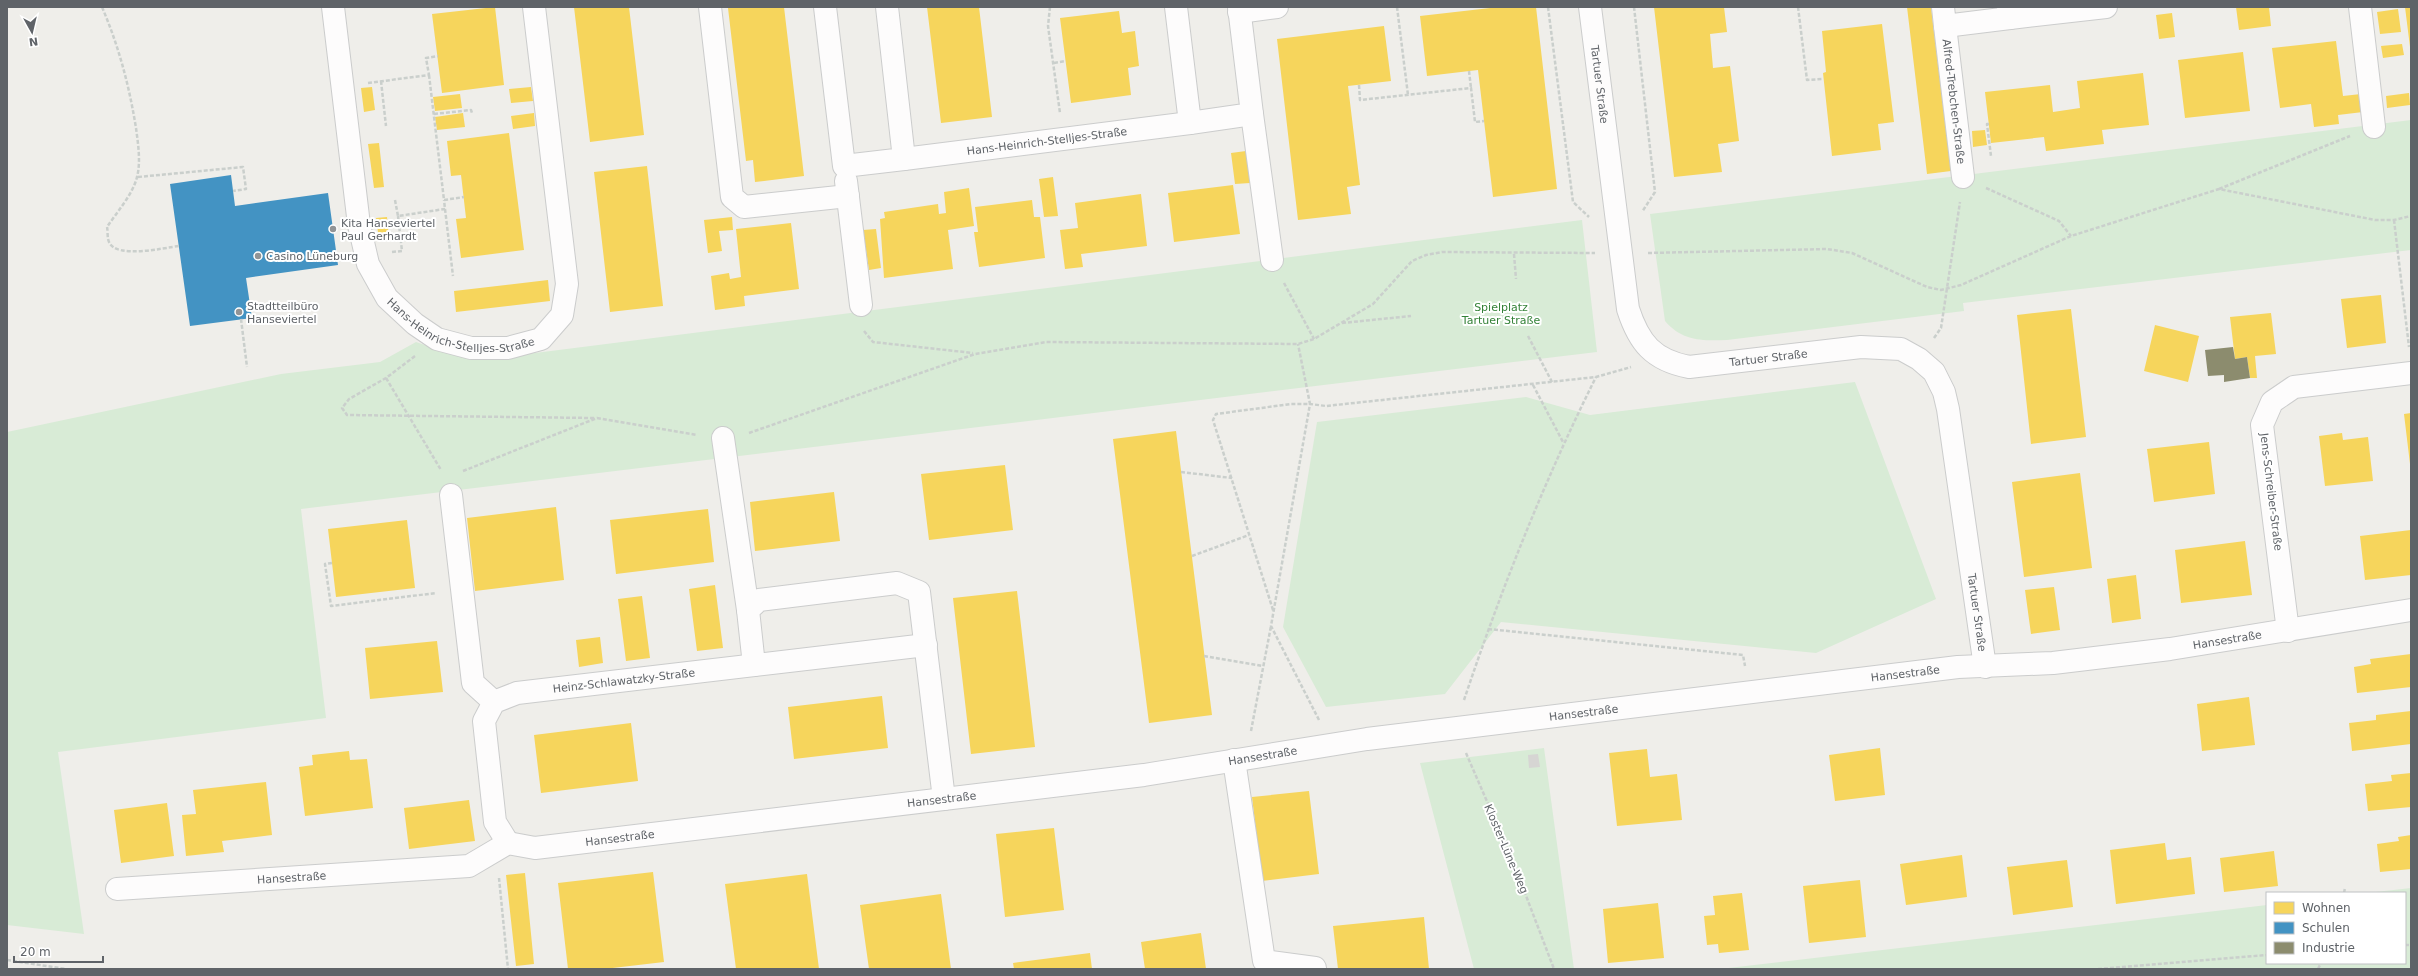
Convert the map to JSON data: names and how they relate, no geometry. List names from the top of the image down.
{
  "streets": {
    "street": [
      "Tartuer Straße",
      "Alfred-Trebchen-Straße",
      "Hans-Heinrich-Stelljes-Straße",
      "Jens-Schreiber-Straße",
      "Hansestraße",
      "Heinz-Schlawatzky-Straße"
    ],
    "path": ["Kloster-Lüne-Weg"]
  },
  "crossings": [
    ["Tartuer Straße", "Hansestraße"],
    ["Jens-Schreiber-Straße", "Hansestraße"],
    ["Hansestraße", "Kloster-Lüne-Weg"]
  ],
  "parks": ["Spielplatz Tartuer Straße"],
  "places": ["Kita Hanseviertel Paul Gerhardt", "Casino Lüneburg", "Stadtteilbüro Hanseviertel"],
  "legend": ["Wohnen", "Schulen", "Industrie"],
  "scale_bar": "20 m",
  "north": "bottom"
}
